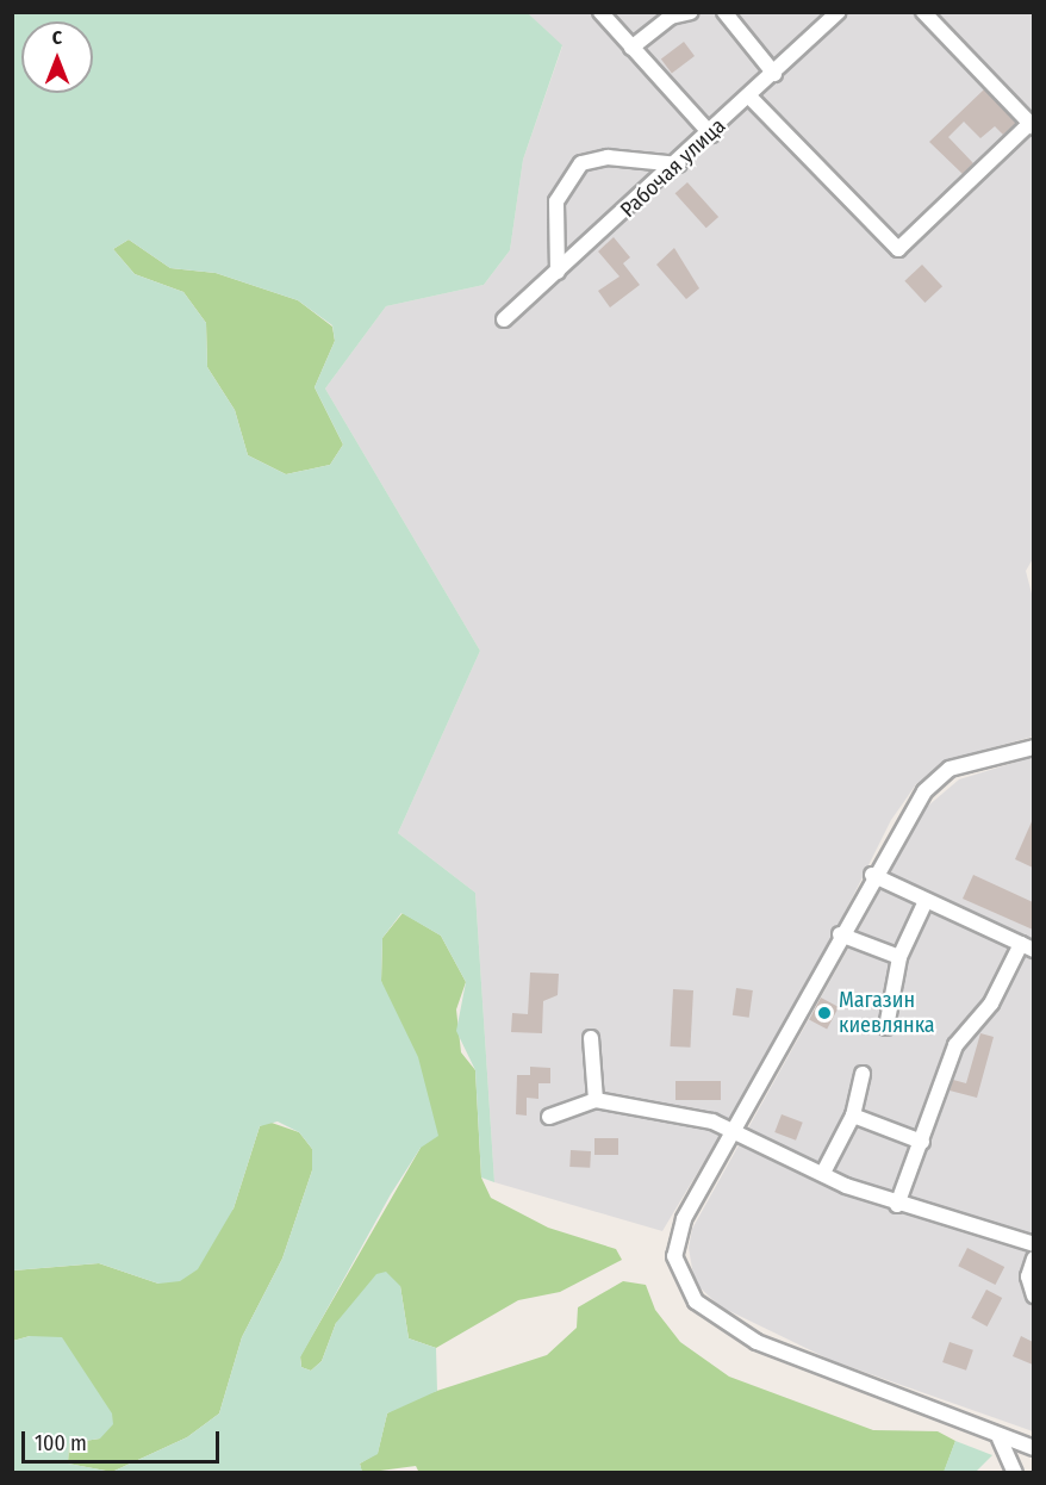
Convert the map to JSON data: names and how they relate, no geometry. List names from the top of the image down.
{
  "streets": {
    "street": ["Рабочая улица"]
  },
  "places": ["Магазин киевлянка"],
  "scale_bar": "100 m",
  "north": "top"
}
